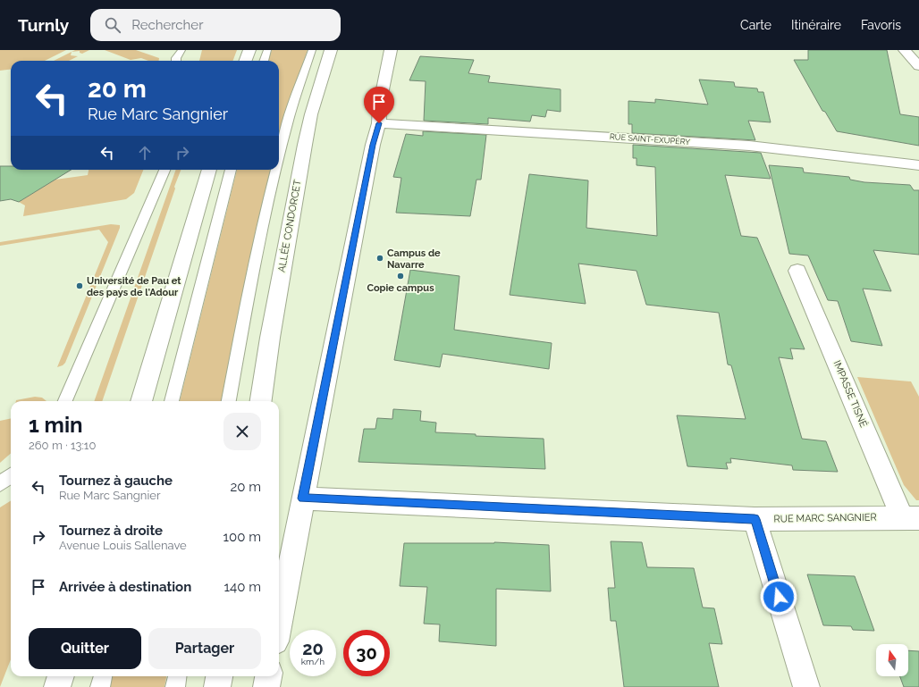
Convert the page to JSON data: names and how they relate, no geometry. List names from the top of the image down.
{
  "streets": {
    "street": [
      "RUE SAINT-EXUPÉRY",
      "ALLÉE CONDORCET",
      "IMPASSE TISNÉ",
      "RUE MARC SANGNIER"
    ]
  },
  "crossings": [
    ["IMPASSE TISNÉ", "RUE MARC SANGNIER"]
  ],
  "places": ["Campus de Navarre", "Copie campus", "Université de Pau et des pays de l'Adour"],
  "north": "top",
  "page": {
    "header": "Turnly",
    "search": "Rechercher",
    "nav": ["Carte", "Itinéraire", "Favoris"],
    "turn": ["20 m", "Rue Marc Sangnier"],
    "heading": ["1 min", "260 m · 13:10"],
    "list": [
      {
        "name": "Tournez à gauche",
        "note": "Rue Marc Sangnier",
        "value": "20 m"
      },
      {
        "name": "Tournez à droite",
        "note": "Avenue Louis Sallenave",
        "value": "100 m"
      },
      {
        "name": "Arrivée à destination",
        "value": "140 m"
      }
    ],
    "buttons": ["Quitter", "Partager"],
    "speed": "20 km/h",
    "limit": "30"
  }
}
